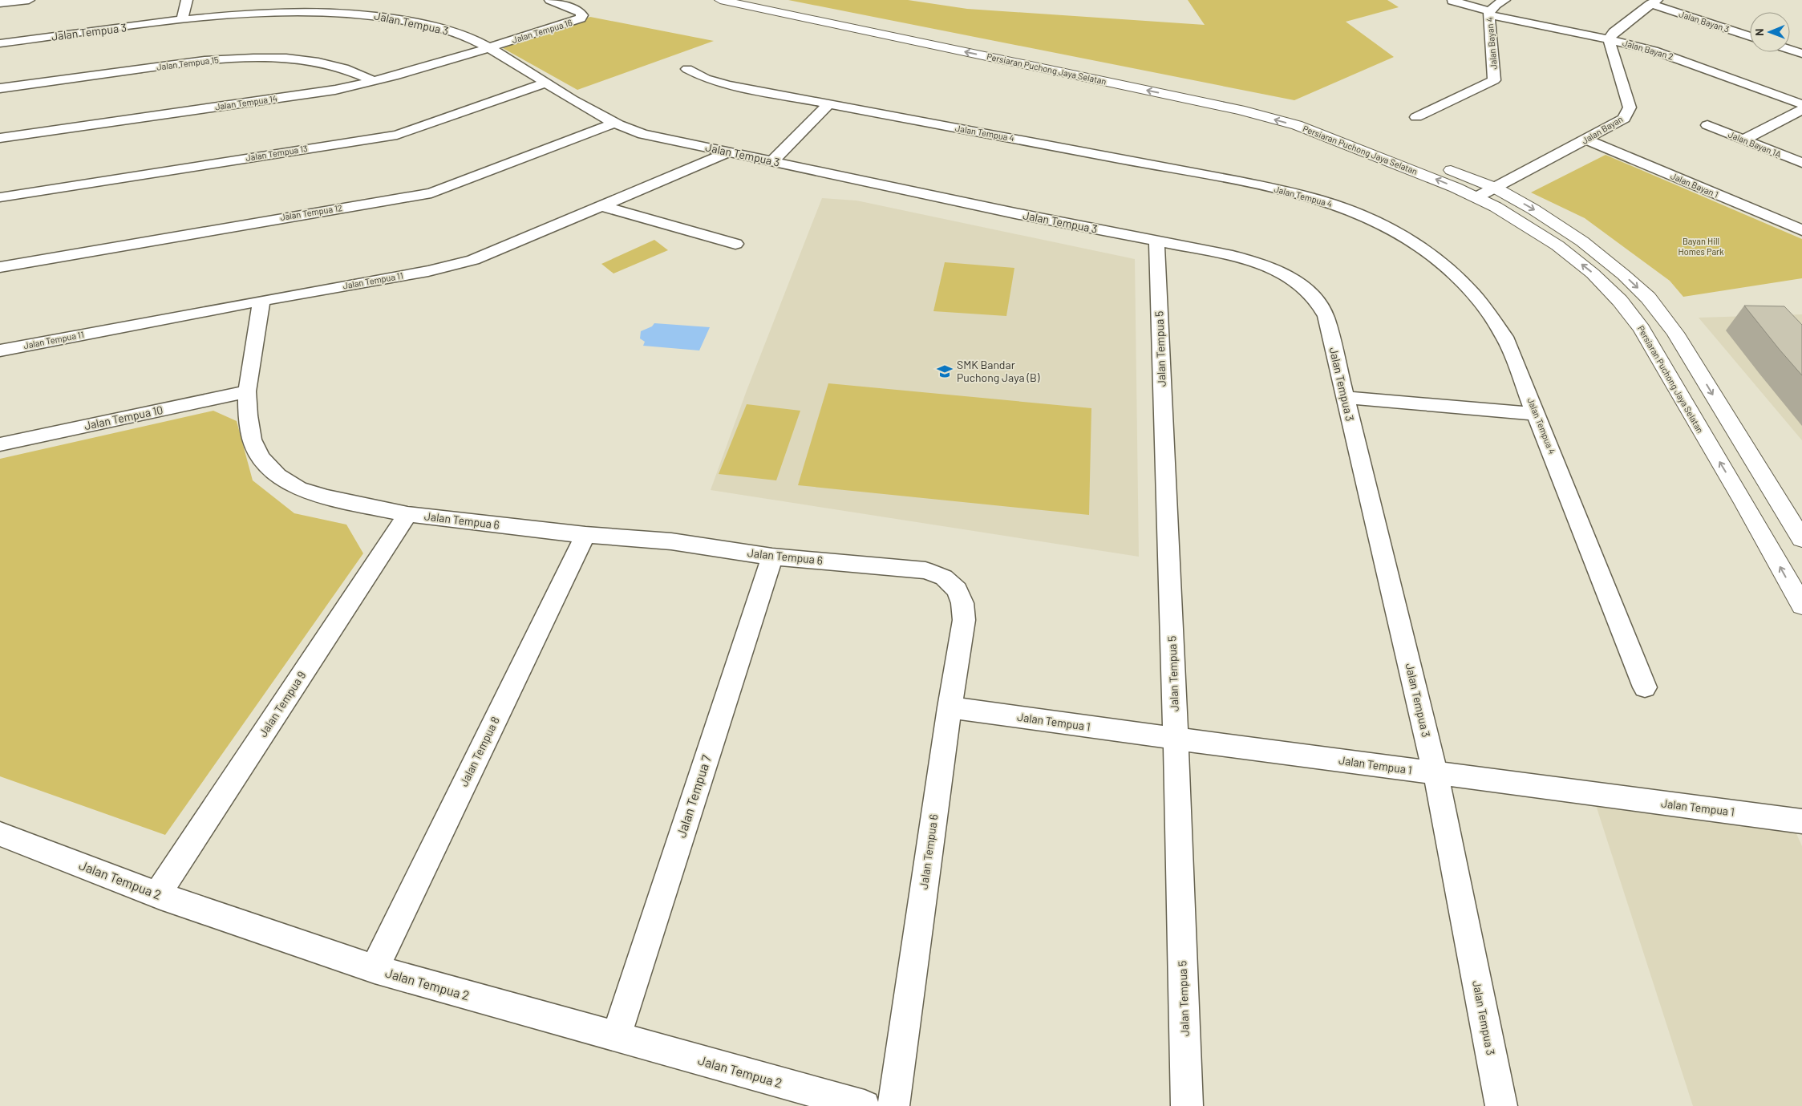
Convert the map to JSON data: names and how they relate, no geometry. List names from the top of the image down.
{
  "streets": {
    "main road": ["Persiaran Puchong Jaya Selatan"],
    "street": [
      "Jalan Bayan 3",
      "Jalan Tempua 3",
      "Jalan Tempua 16",
      "Jalan Bayan 4",
      "Jalan Bayan 2",
      "Jalan Tempua 15",
      "Jalan Tempua 14",
      "Jalan Bayan",
      "Jalan Tempua 4",
      "Jalan Bayan 1A",
      "Jalan Tempua 13",
      "Jalan Bayan 1",
      "Jalan Tempua 12",
      "Jalan Tempua 11",
      "Jalan Tempua 5",
      "Jalan Tempua 10",
      "Jalan Tempua 6",
      "Jalan Tempua 9",
      "Jalan Tempua 1",
      "Jalan Tempua 8",
      "Jalan Tempua 7",
      "Jalan Tempua 2"
    ]
  },
  "crossings": [
    ["Jalan Tempua 3", "Jalan Tempua 16"],
    ["Jalan Tempua 3", "Jalan Tempua 14"],
    ["Jalan Tempua 3", "Jalan Tempua 13"],
    ["Jalan Tempua 3", "Jalan Tempua 12"],
    ["Jalan Tempua 3", "Jalan Tempua 11"],
    ["Jalan Tempua 3", "Jalan Tempua 5"],
    ["Jalan Tempua 3", "Jalan Tempua 1"],
    ["Jalan Tempua 16", "Jalan Tempua 14"],
    ["Jalan Bayan 4", "Jalan Bayan 2"],
    ["Jalan Bayan 2", "Jalan Bayan"],
    ["Jalan Tempua 15", "Jalan Tempua 14"],
    ["Persiaran Puchong Jaya Selatan", "Jalan Bayan"],
    ["Jalan Bayan", "Jalan Bayan 1"],
    ["Jalan Tempua 11", "Jalan Tempua 6"],
    ["Jalan Tempua 5", "Jalan Tempua 1"],
    ["Jalan Tempua 10", "Jalan Tempua 6"],
    ["Jalan Tempua 6", "Jalan Tempua 9"],
    ["Jalan Tempua 6", "Jalan Tempua 1"],
    ["Jalan Tempua 6", "Jalan Tempua 8"],
    ["Jalan Tempua 6", "Jalan Tempua 7"],
    ["Jalan Tempua 9", "Jalan Tempua 2"],
    ["Jalan Tempua 8", "Jalan Tempua 2"],
    ["Jalan Tempua 7", "Jalan Tempua 2"]
  ],
  "parks": ["Bayan Hill Homes Park"],
  "places": {
    "school or university": ["SMK Bandar Puchong Jaya (B)"]
  },
  "north": "left"
}
